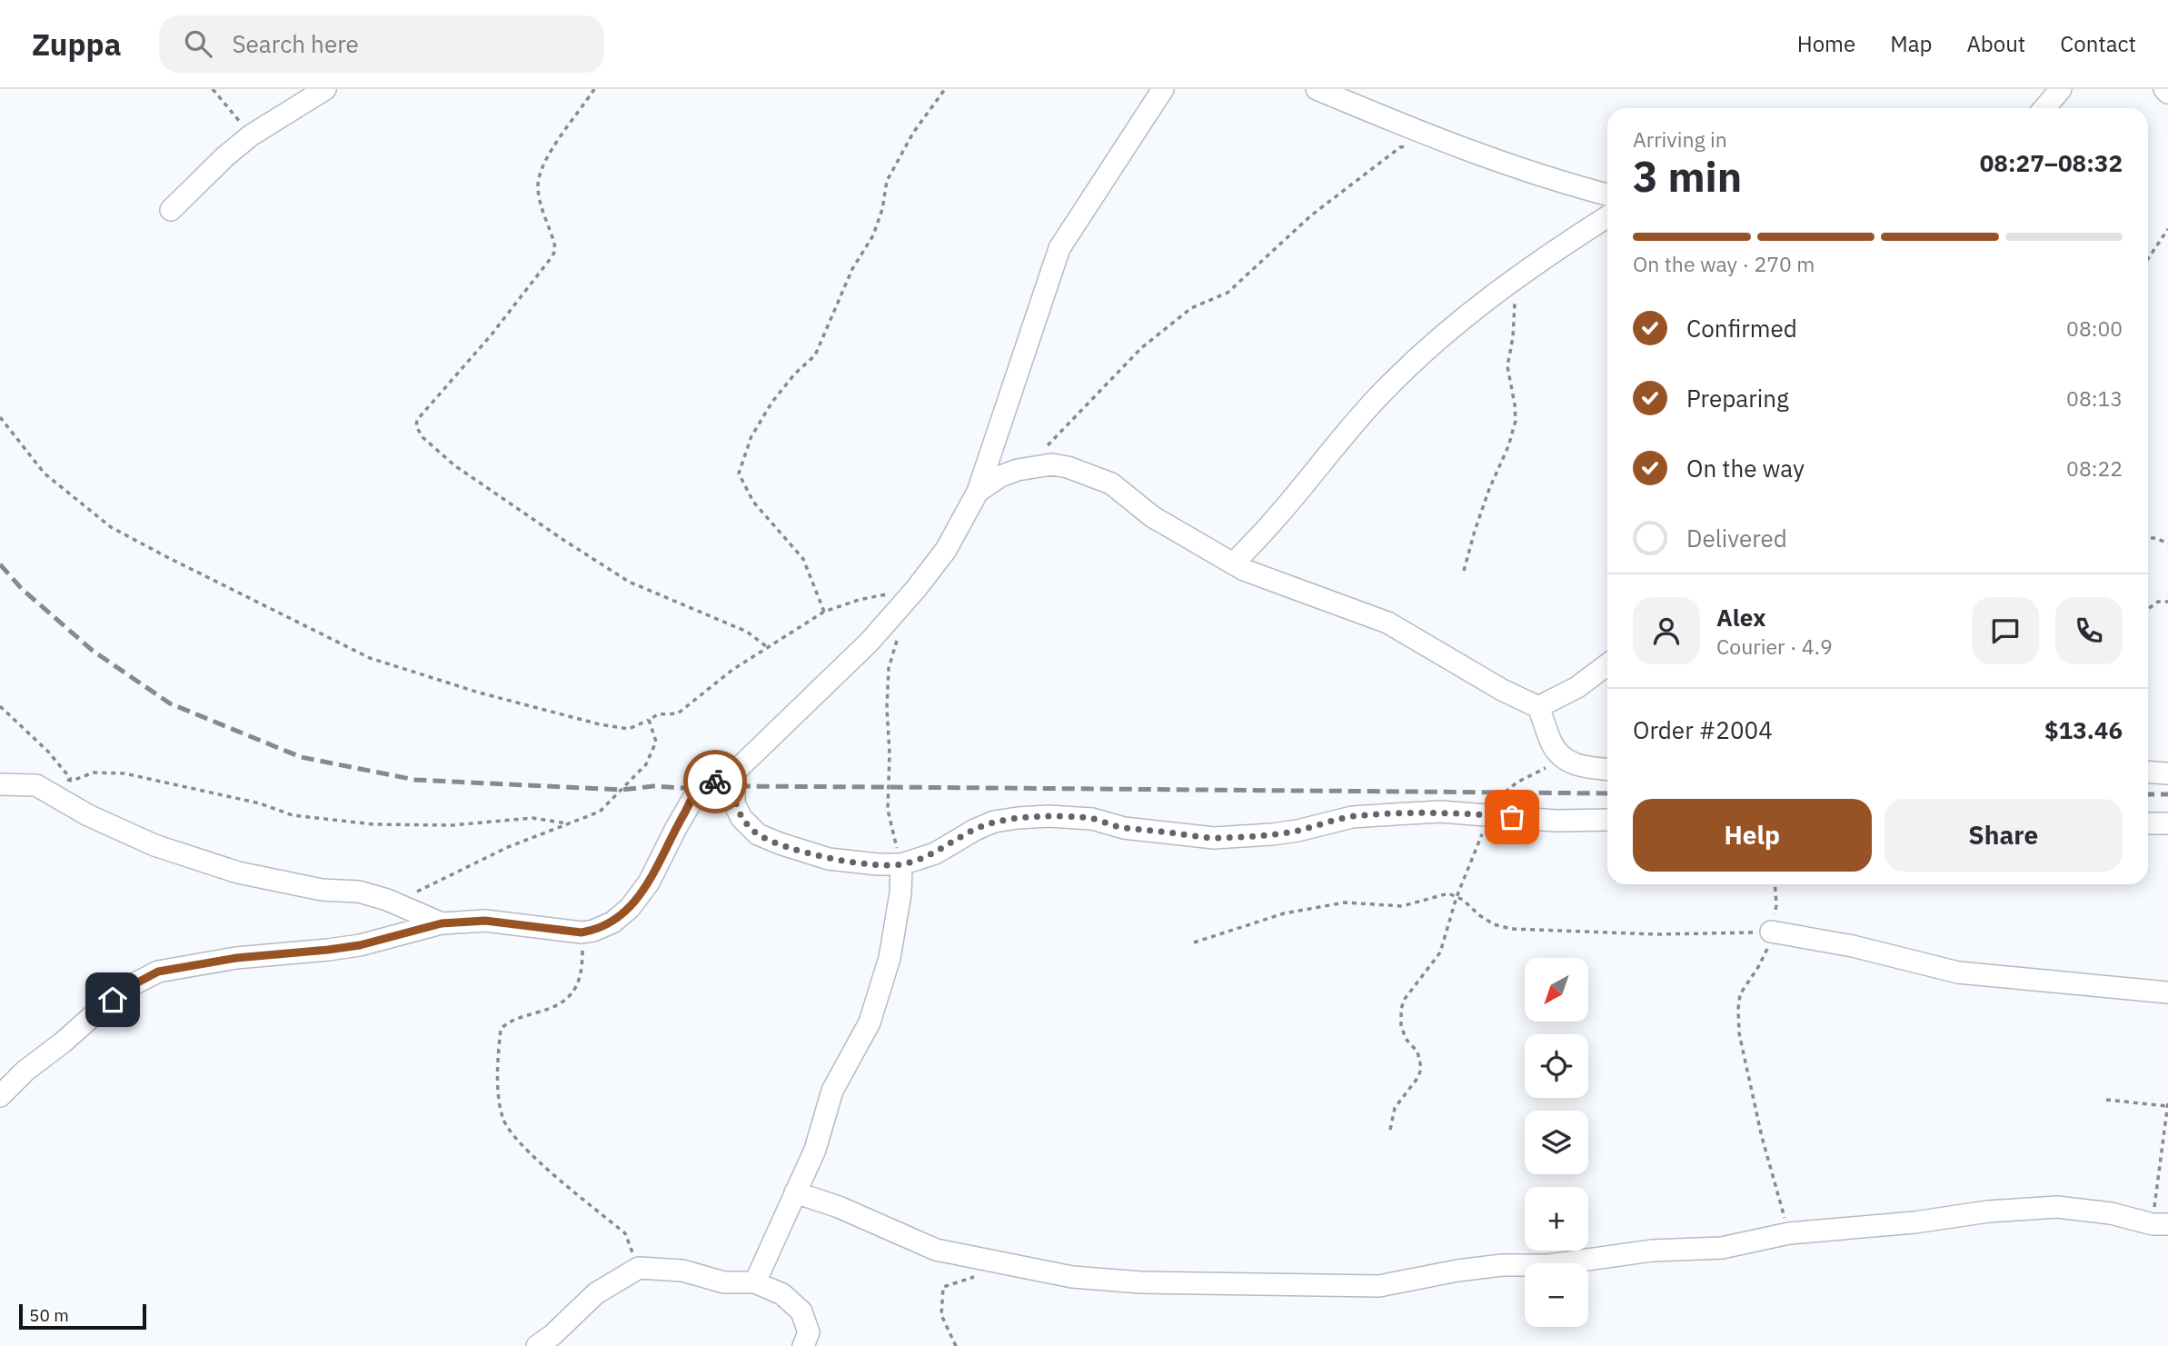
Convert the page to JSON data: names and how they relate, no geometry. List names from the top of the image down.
{
  "scale_bar": "50 m",
  "north": "bottom left",
  "page": {
    "header": "Zuppa",
    "search": "Search here",
    "nav": [
      "Home",
      "Map",
      "About",
      "Contact"
    ],
    "heading": ["3 min", "Arriving in", "08:27–08:32"],
    "panel": [
      "Alex",
      "Courier · 4.9",
      "Order #2004",
      "$13.46"
    ],
    "bar": "On the way · 270 m",
    "list": [
      ["Confirmed", "08:00"],
      ["Preparing", "08:13"],
      ["On the way", "08:22"],
      "Delivered"
    ],
    "buttons": ["Help", "Share"],
    "map_buttons": ["+", "−"],
    "scale": "50 m"
  }
}
